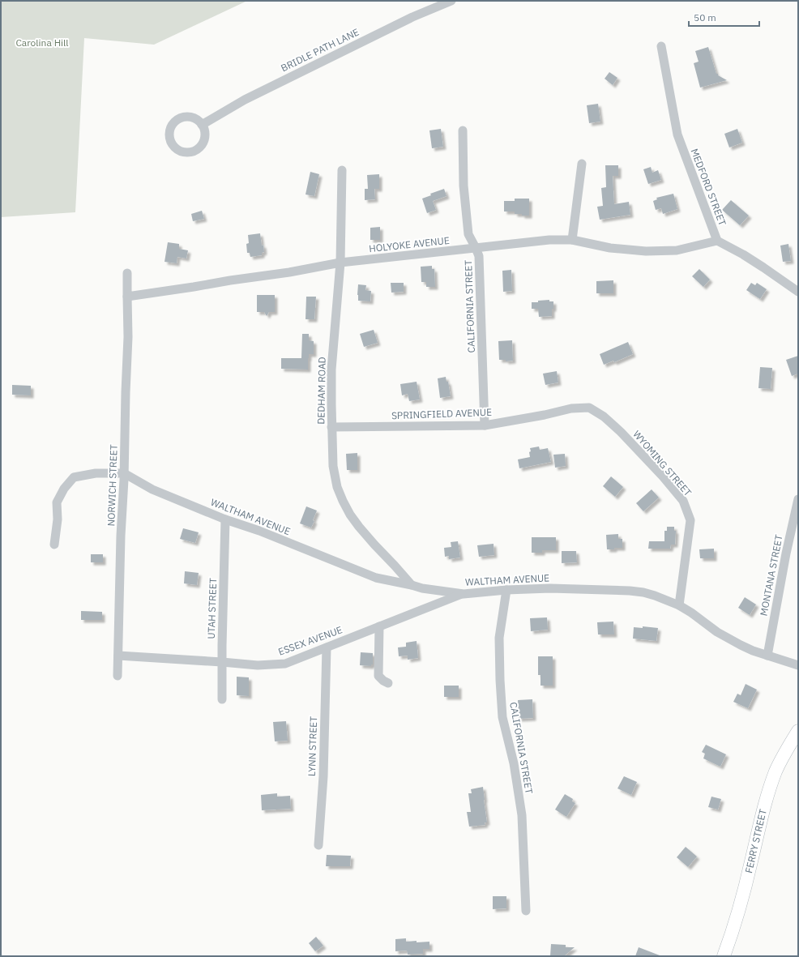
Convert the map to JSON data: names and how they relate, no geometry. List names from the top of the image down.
{
  "streets": {
    "main road": ["FERRY STREET"],
    "street": [
      "BRIDLE PATH LANE",
      "MEDFORD STREET",
      "HOLYOKE AVENUE",
      "CALIFORNIA STREET",
      "DEDHAM ROAD",
      "SPRINGFIELD AVENUE",
      "WYOMING STREET",
      "NORWICH STREET",
      "WALTHAM AVENUE",
      "MONTANA STREET",
      "UTAH STREET",
      "ESSEX AVENUE",
      "LYNN STREET"
    ]
  },
  "crossings": [
    ["MEDFORD STREET", "HOLYOKE AVENUE"],
    ["HOLYOKE AVENUE", "CALIFORNIA STREET"],
    ["HOLYOKE AVENUE", "DEDHAM ROAD"],
    ["HOLYOKE AVENUE", "NORWICH STREET"],
    ["CALIFORNIA STREET", "SPRINGFIELD AVENUE"],
    ["CALIFORNIA STREET", "WALTHAM AVENUE"],
    ["DEDHAM ROAD", "SPRINGFIELD AVENUE"],
    ["DEDHAM ROAD", "WALTHAM AVENUE"],
    ["SPRINGFIELD AVENUE", "WYOMING STREET"],
    ["WYOMING STREET", "WALTHAM AVENUE"],
    ["NORWICH STREET", "WALTHAM AVENUE"],
    ["NORWICH STREET", "ESSEX AVENUE"],
    ["WALTHAM AVENUE", "MONTANA STREET"],
    ["WALTHAM AVENUE", "UTAH STREET"],
    ["WALTHAM AVENUE", "ESSEX AVENUE"],
    ["UTAH STREET", "ESSEX AVENUE"],
    ["ESSEX AVENUE", "LYNN STREET"]
  ],
  "parks": ["Carolina Hill"],
  "scale_bar": "50 m"
}
